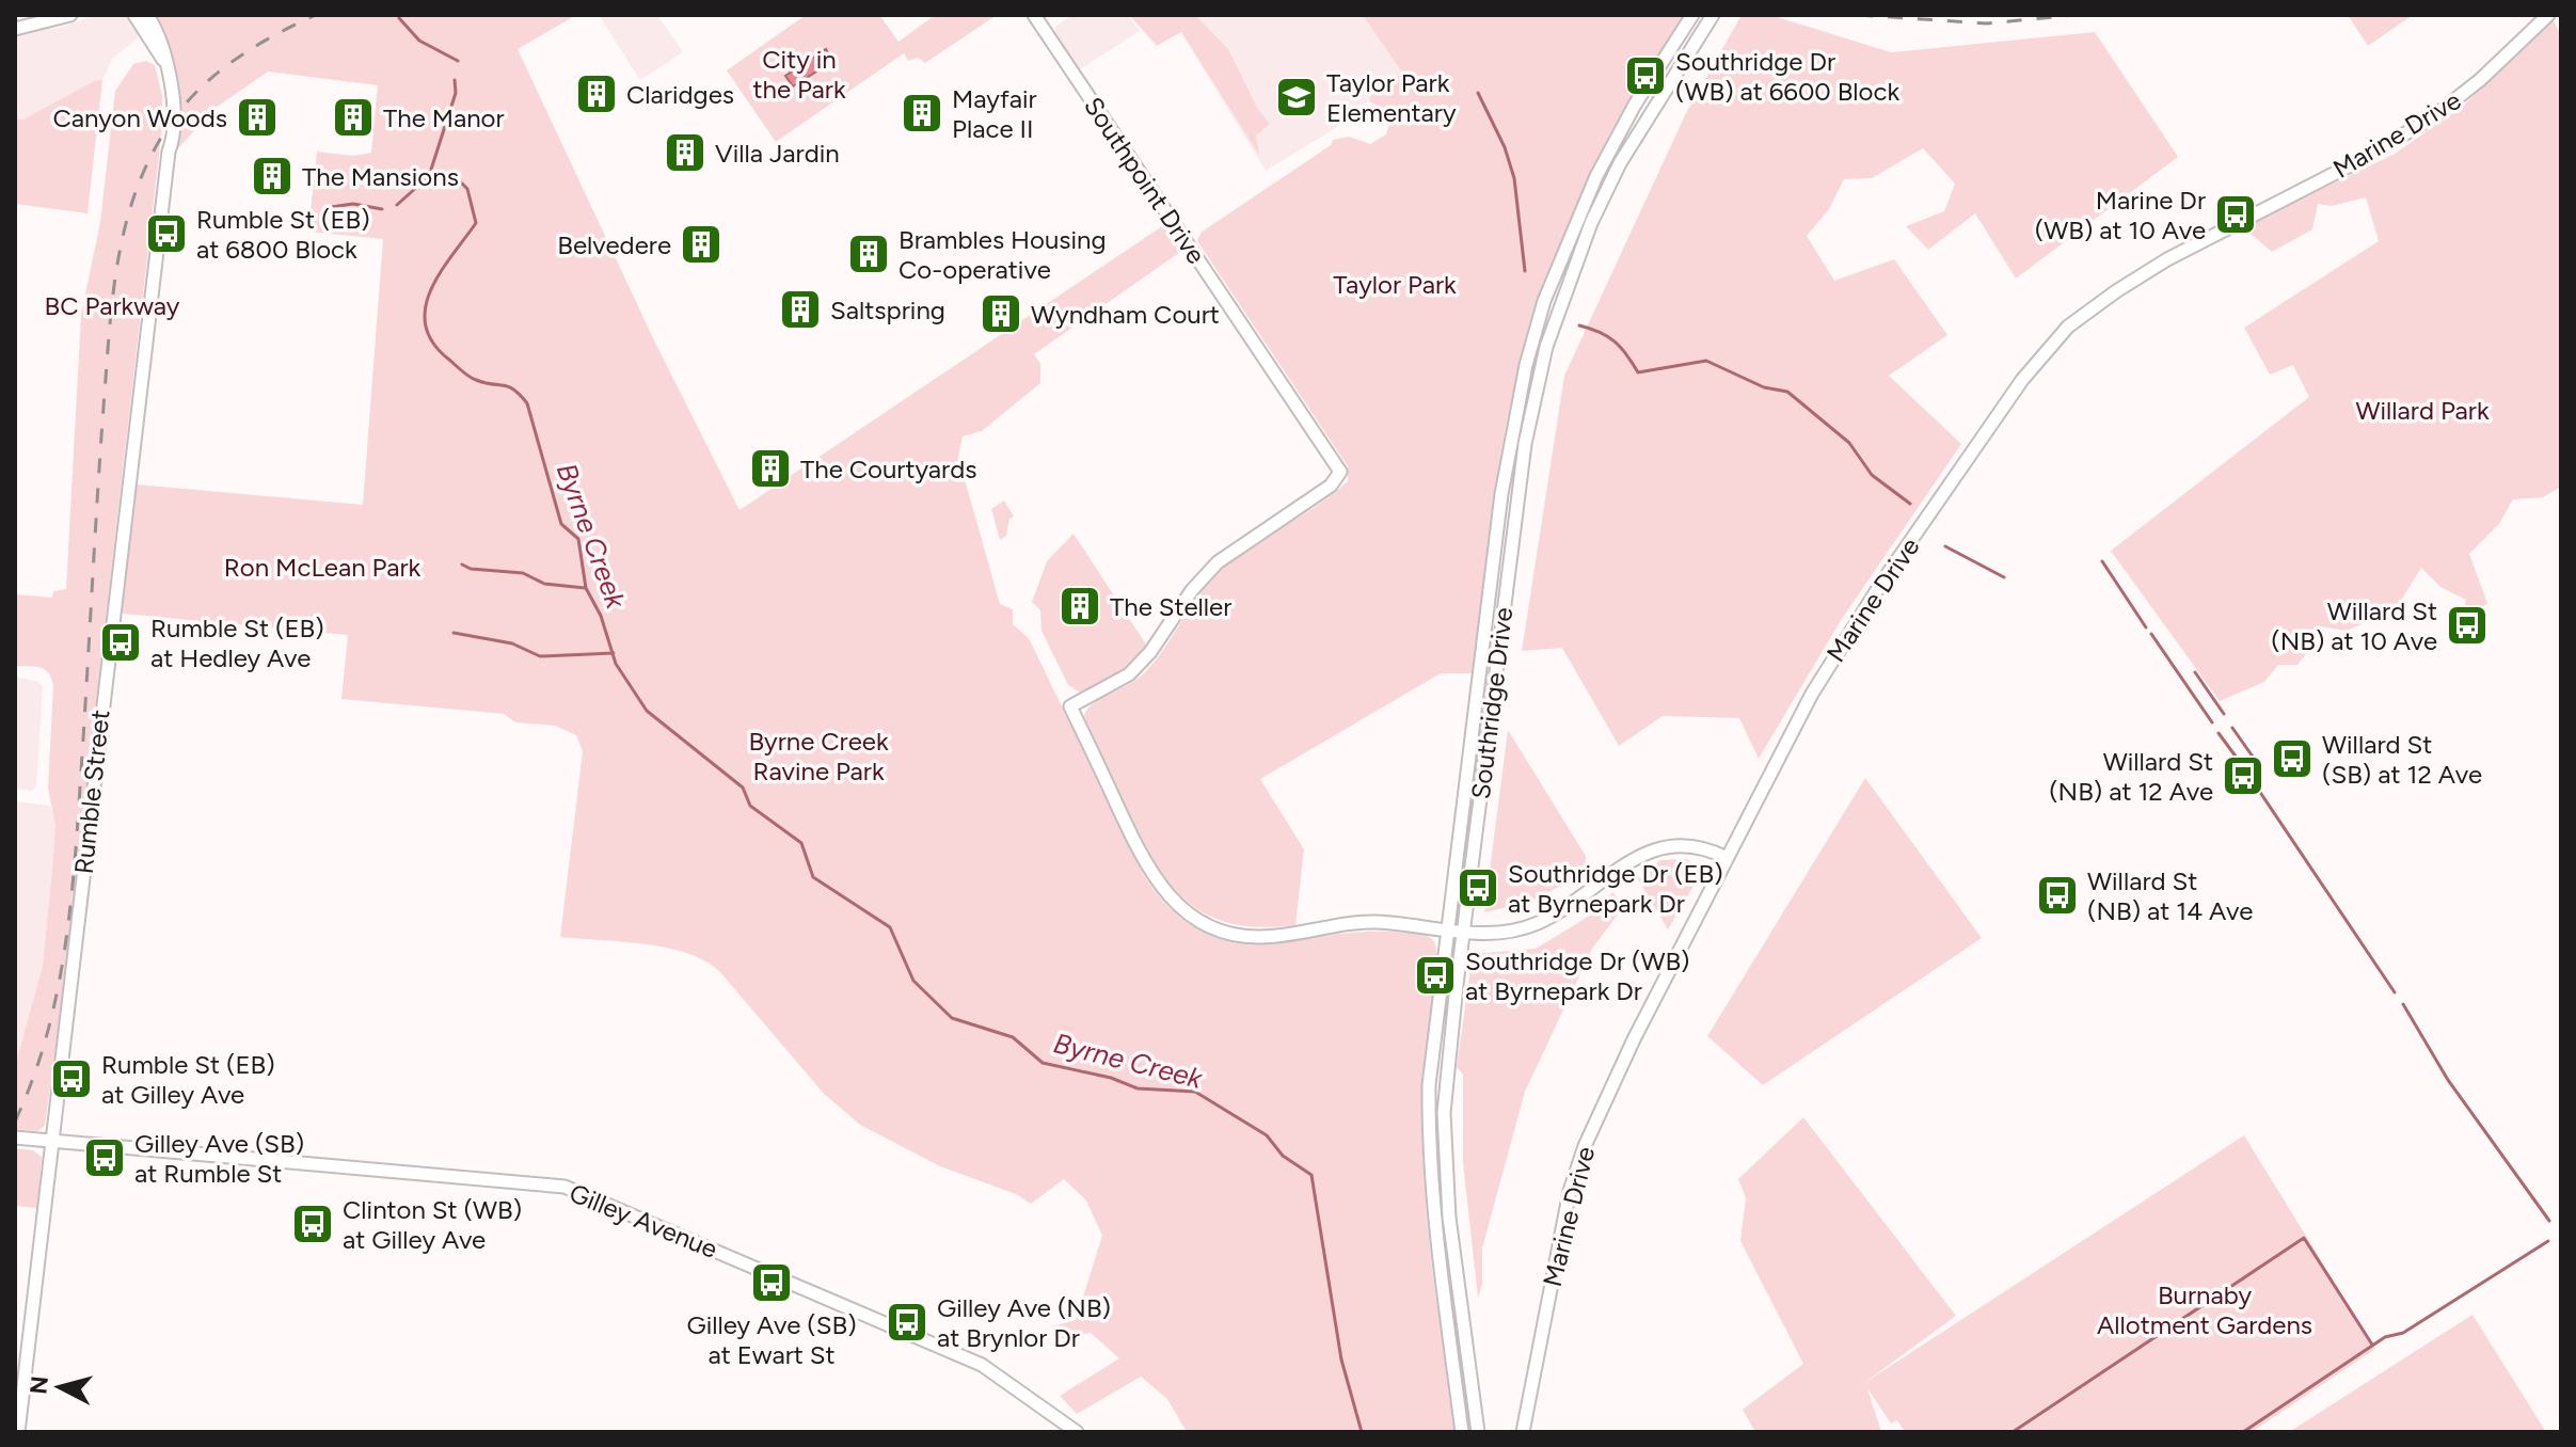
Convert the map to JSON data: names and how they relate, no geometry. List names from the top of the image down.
{
  "streets": {
    "street": [
      "Marine Drive",
      "Southpoint Drive",
      "Southridge Drive",
      "Rumble Street",
      "Gilley Avenue"
    ]
  },
  "crossings": [
    ["Southpoint Drive", "Southridge Drive"],
    ["Rumble Street", "Gilley Avenue"]
  ],
  "water": ["Byrne Creek"],
  "parks": [
    "City in the Park",
    "Taylor Park",
    "BC Parkway",
    "Willard Park",
    "Ron McLean Park",
    "Byrne Creek Ravine Park",
    "Burnaby Allotment Gardens"
  ],
  "places": {
    "bus stop": [
      "Southridge Dr (WB) at 6600 Block",
      "Marine Dr (WB) at 10 Ave",
      "Rumble St (EB) at 6800 Block",
      "Willard St (NB) at 10 Ave",
      "Rumble St (EB) at Hedley Ave",
      "Willard St (SB) at 12 Ave",
      "Willard St (NB) at 12 Ave",
      "Southridge Dr (EB) at Byrnepark Dr",
      "Willard St (NB) at 14 Ave",
      "Southridge Dr (WB) at Byrnepark Dr",
      "Rumble St (EB) at Gilley Ave",
      "Gilley Ave (SB) at Rumble St",
      "Clinton St (WB) at Gilley Ave",
      "Gilley Ave (SB) at Ewart St",
      "Gilley Ave (NB) at Brynlor Dr"
    ],
    "building": [
      "Claridges",
      "Mayfair Place II",
      "Canyon Woods",
      "The Manor",
      "Villa Jardin",
      "The Mansions",
      "Belvedere",
      "Brambles Housing Co-operative",
      "Saltspring",
      "Wyndham Court",
      "The Courtyards",
      "The Steller"
    ],
    "school or university": ["Taylor Park Elementary"]
  },
  "north": "left"
}
